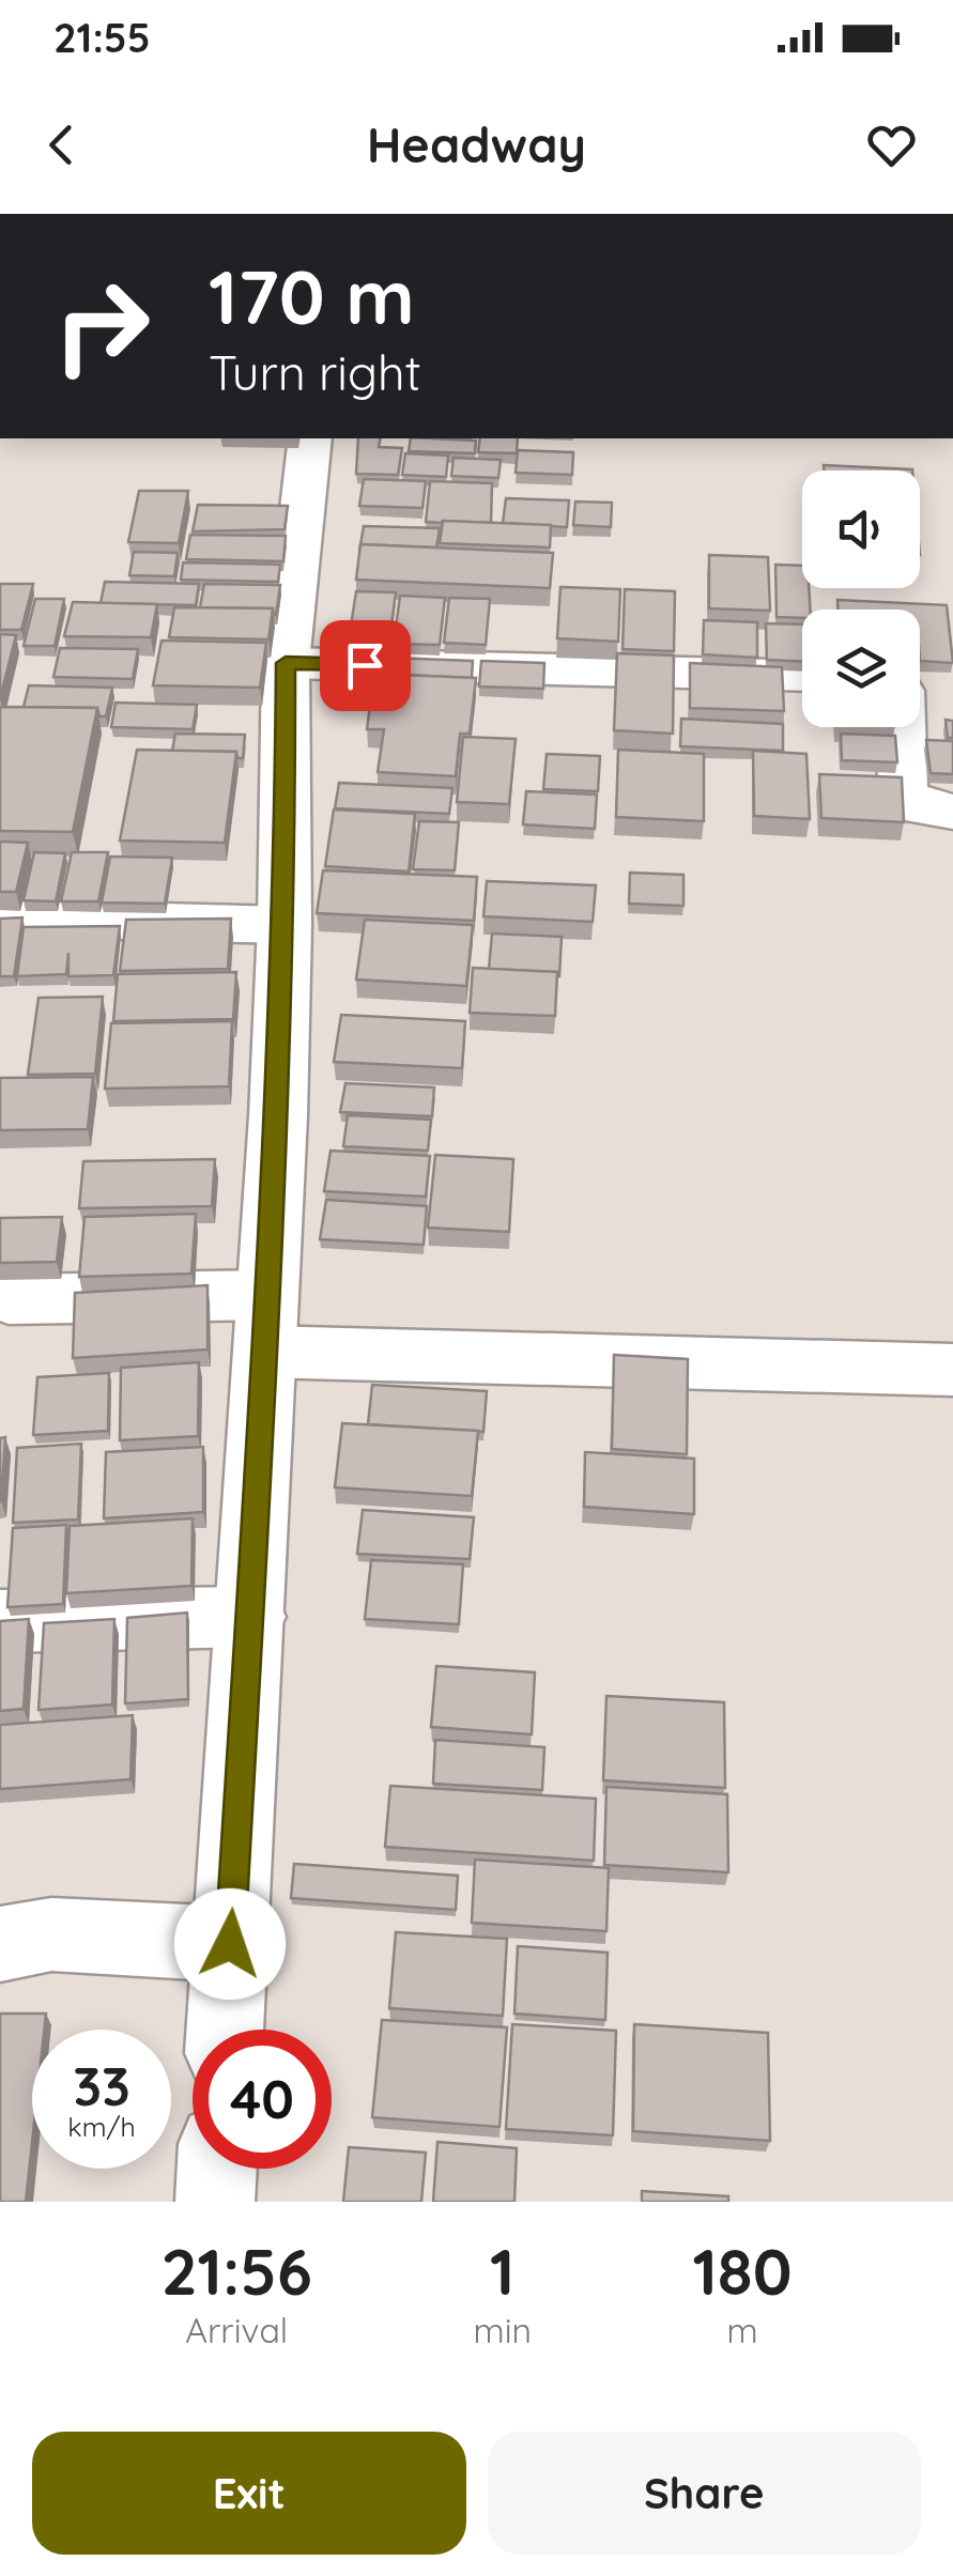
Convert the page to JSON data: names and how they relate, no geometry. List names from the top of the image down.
{
  "page": {
    "status": "21:55",
    "header": "Headway",
    "turn": ["170 m", "Turn right"],
    "speed": "33 km/h",
    "limit": "40",
    "eta": [
      "21:56",
      "Arrival",
      "1",
      "min",
      "180",
      "m"
    ],
    "buttons": ["Exit", "Share"]
  }
}
